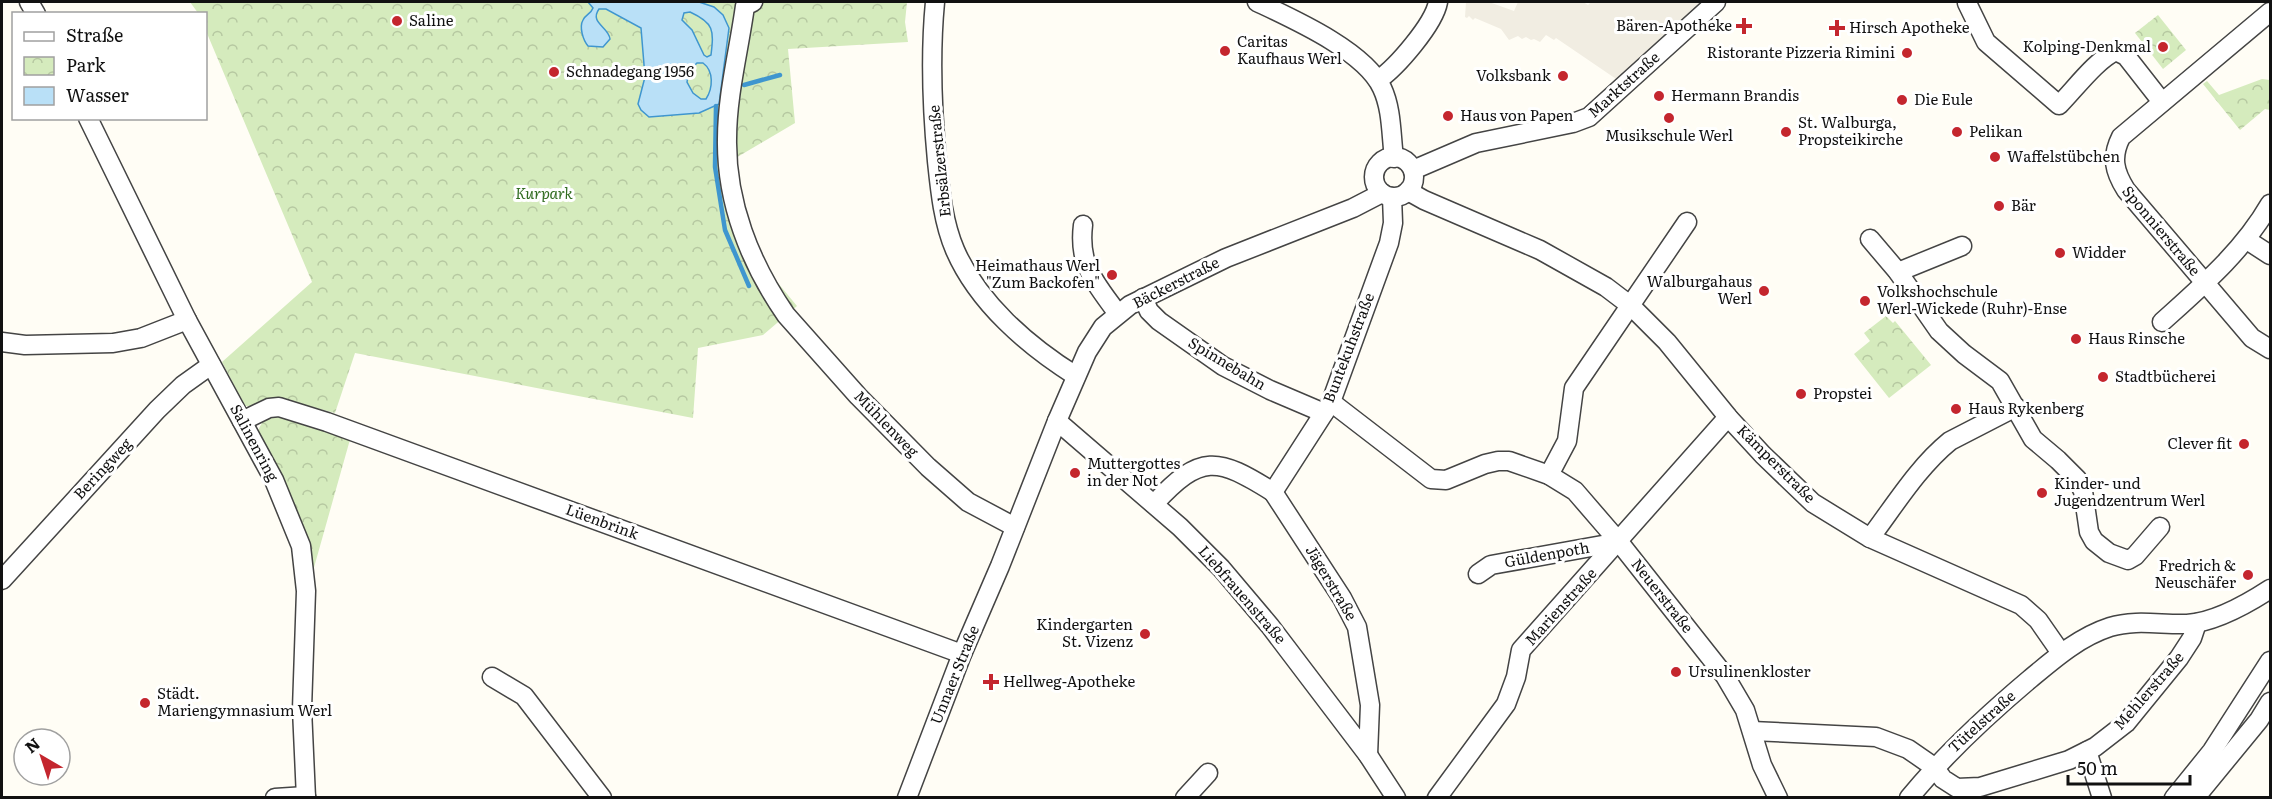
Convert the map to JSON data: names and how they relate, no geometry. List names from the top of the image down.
{
  "streets": {
    "street": [
      "Marktstraße",
      "Erbsälzerstraße",
      "Sponnierstraße",
      "Bäckerstraße",
      "Buntekuhstraße",
      "Spinnebahn",
      "Mühlenweg",
      "Salinenring",
      "Kämperstraße",
      "Beringweg",
      "Lüenbrink",
      "Güldenpoth",
      "Jägerstraße",
      "Liebfrauenstraße",
      "Neuerstraße",
      "Marienstraße",
      "Unnaer Straße",
      "Mehlerstraße",
      "Tütelstraße"
    ]
  },
  "crossings": [
    ["Marktstraße", "Bäckerstraße"],
    ["Marktstraße", "Buntekuhstraße"],
    ["Marktstraße", "Kämperstraße"],
    ["Erbsälzerstraße", "Bäckerstraße"],
    ["Bäckerstraße", "Buntekuhstraße"],
    ["Bäckerstraße", "Spinnebahn"],
    ["Bäckerstraße", "Mühlenweg"],
    ["Bäckerstraße", "Kämperstraße"],
    ["Bäckerstraße", "Liebfrauenstraße"],
    ["Bäckerstraße", "Unnaer Straße"],
    ["Buntekuhstraße", "Spinnebahn"],
    ["Buntekuhstraße", "Kämperstraße"],
    ["Buntekuhstraße", "Jägerstraße"],
    ["Spinnebahn", "Neuerstraße"],
    ["Salinenring", "Beringweg"],
    ["Salinenring", "Lüenbrink"],
    ["Kämperstraße", "Tütelstraße"],
    ["Lüenbrink", "Unnaer Straße"],
    ["Güldenpoth", "Neuerstraße"],
    ["Güldenpoth", "Marienstraße"],
    ["Jägerstraße", "Liebfrauenstraße"],
    ["Neuerstraße", "Marienstraße"],
    ["Neuerstraße", "Mehlerstraße"],
    ["Mehlerstraße", "Tütelstraße"]
  ],
  "parks": ["Kurpark"],
  "places": {
    "other": [
      "Saline",
      "Kolping-Denkmal",
      "Caritas Kaufhaus Werl",
      "Ristorante Pizzeria Rimini",
      "Schnadegang 1956",
      "Volksbank",
      "Hermann Brandis",
      "Die Eule",
      "Haus von Papen",
      "Musikschule Werl",
      "St. Walburga, Propsteikirche",
      "Pelikan",
      "Waffelstübchen",
      "Bär",
      "Widder",
      "Heimathaus Werl \"Zum Backofen\"",
      "Walburgahaus Werl",
      "Volkshochschule Werl-Wickede (Ruhr)-Ense",
      "Haus Rinsche",
      "Stadtbücherei",
      "Propstei",
      "Haus Rykenberg",
      "Clever fit",
      "Muttergottes in der Not",
      "Kinder- und Jugendzentrum Werl",
      "Fredrich & Neuschäfer",
      "Kindergarten St. Vizenz",
      "Ursulinenkloster",
      "Städt. Mariengymnasium Werl"
    ],
    "health": ["Bären-Apotheke", "Hirsch Apotheke", "Hellweg-Apotheke"]
  },
  "legend": ["Straße", "Park", "Wasser"],
  "scale_bar": "50 m",
  "north": "top left"
}
